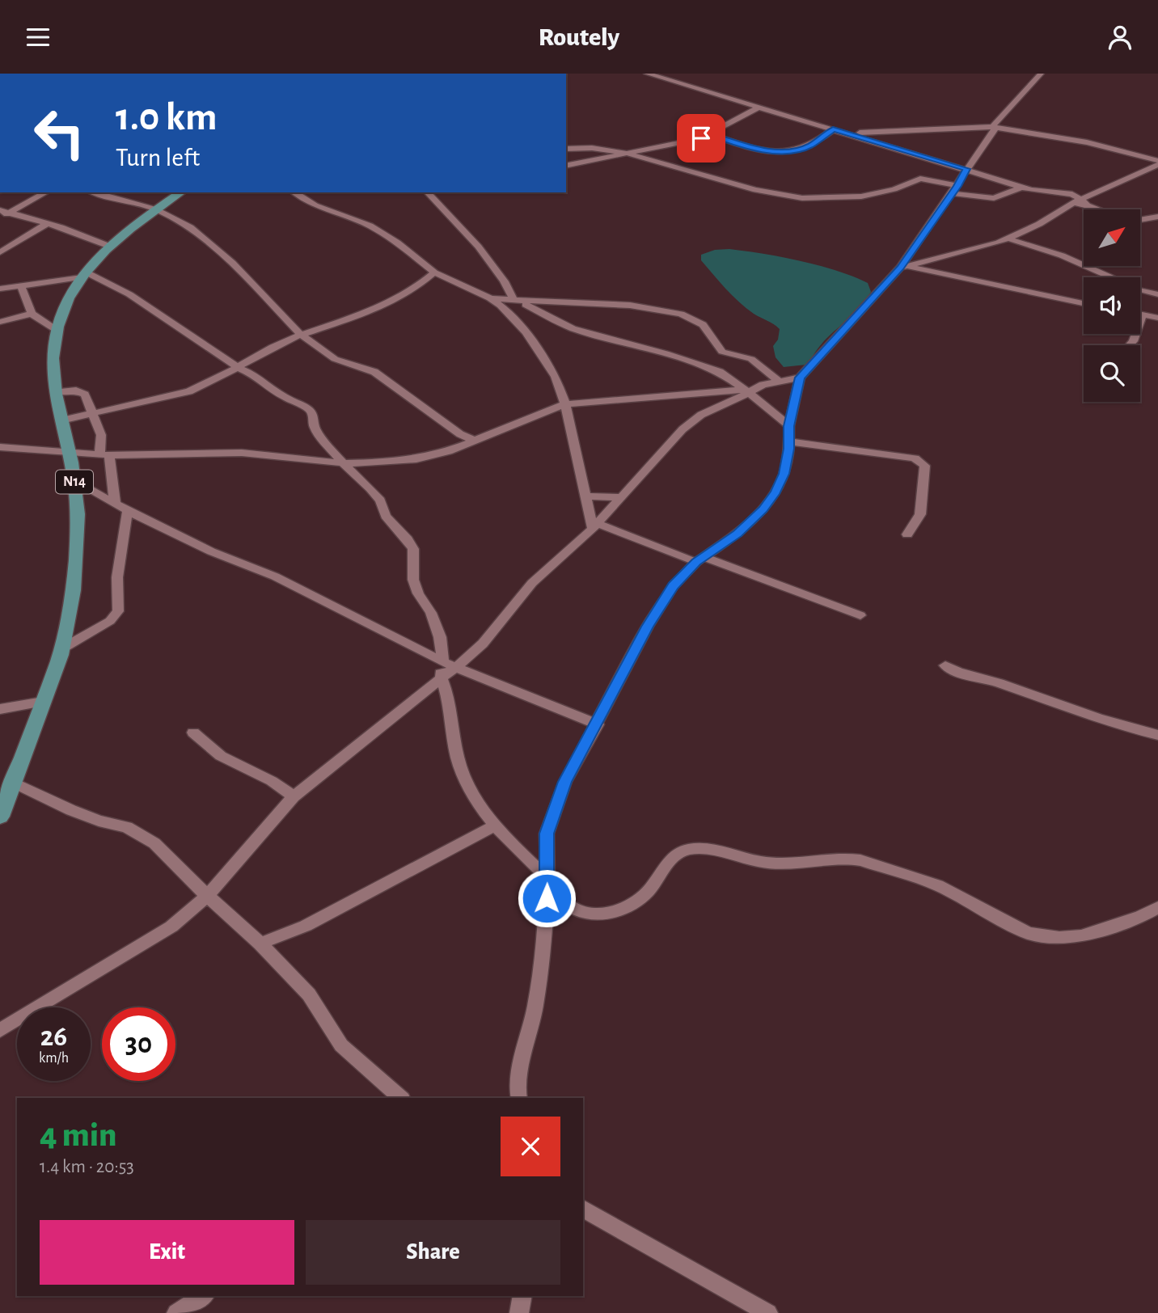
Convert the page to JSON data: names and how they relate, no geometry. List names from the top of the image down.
{
  "streets": {
    "main road": ["N14"]
  },
  "north": "top right",
  "page": {
    "header": "Routely",
    "turn": ["1.0 km", "Turn left"],
    "speed": "26 km/h",
    "limit": "30",
    "heading": ["4 min", "1.4 km · 20:53"],
    "buttons": ["Exit", "Share"]
  }
}
